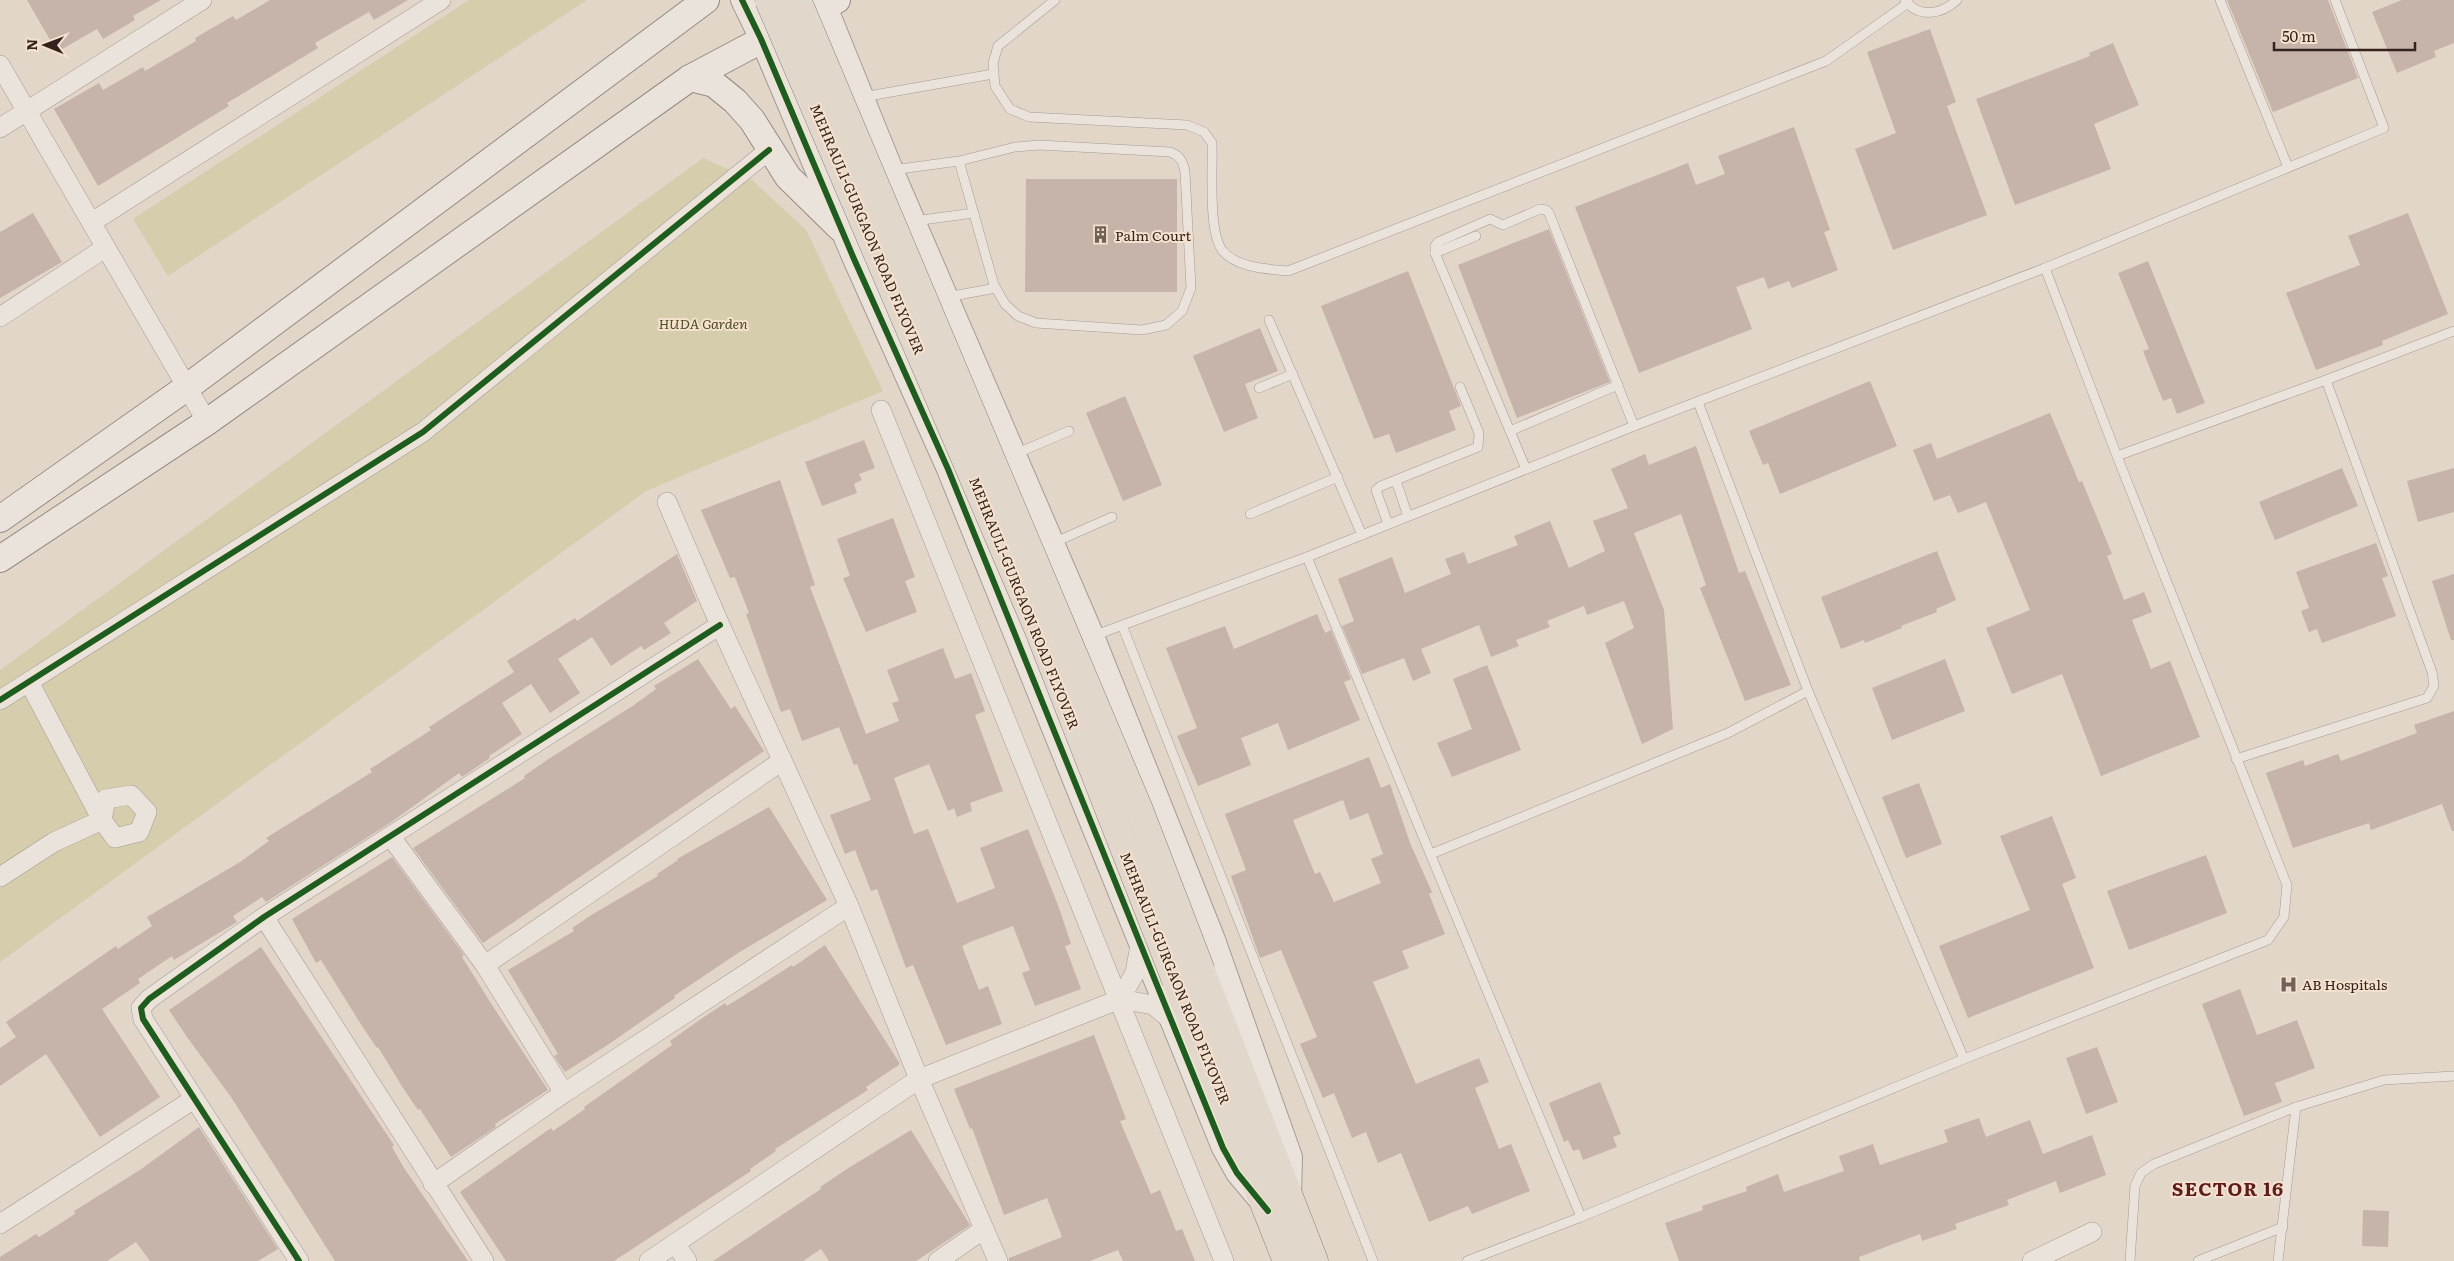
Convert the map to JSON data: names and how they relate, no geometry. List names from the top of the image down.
{
  "streets": {
    "main road": ["MEHRAULI-GURGAON ROAD FLYOVER"]
  },
  "districts": ["SECTOR 16"],
  "parks": ["HUDA Garden"],
  "places": {
    "building": ["Palm Court"],
    "hospital": ["AB Hospitals"]
  },
  "scale_bar": "50 m",
  "north": "left"
}
